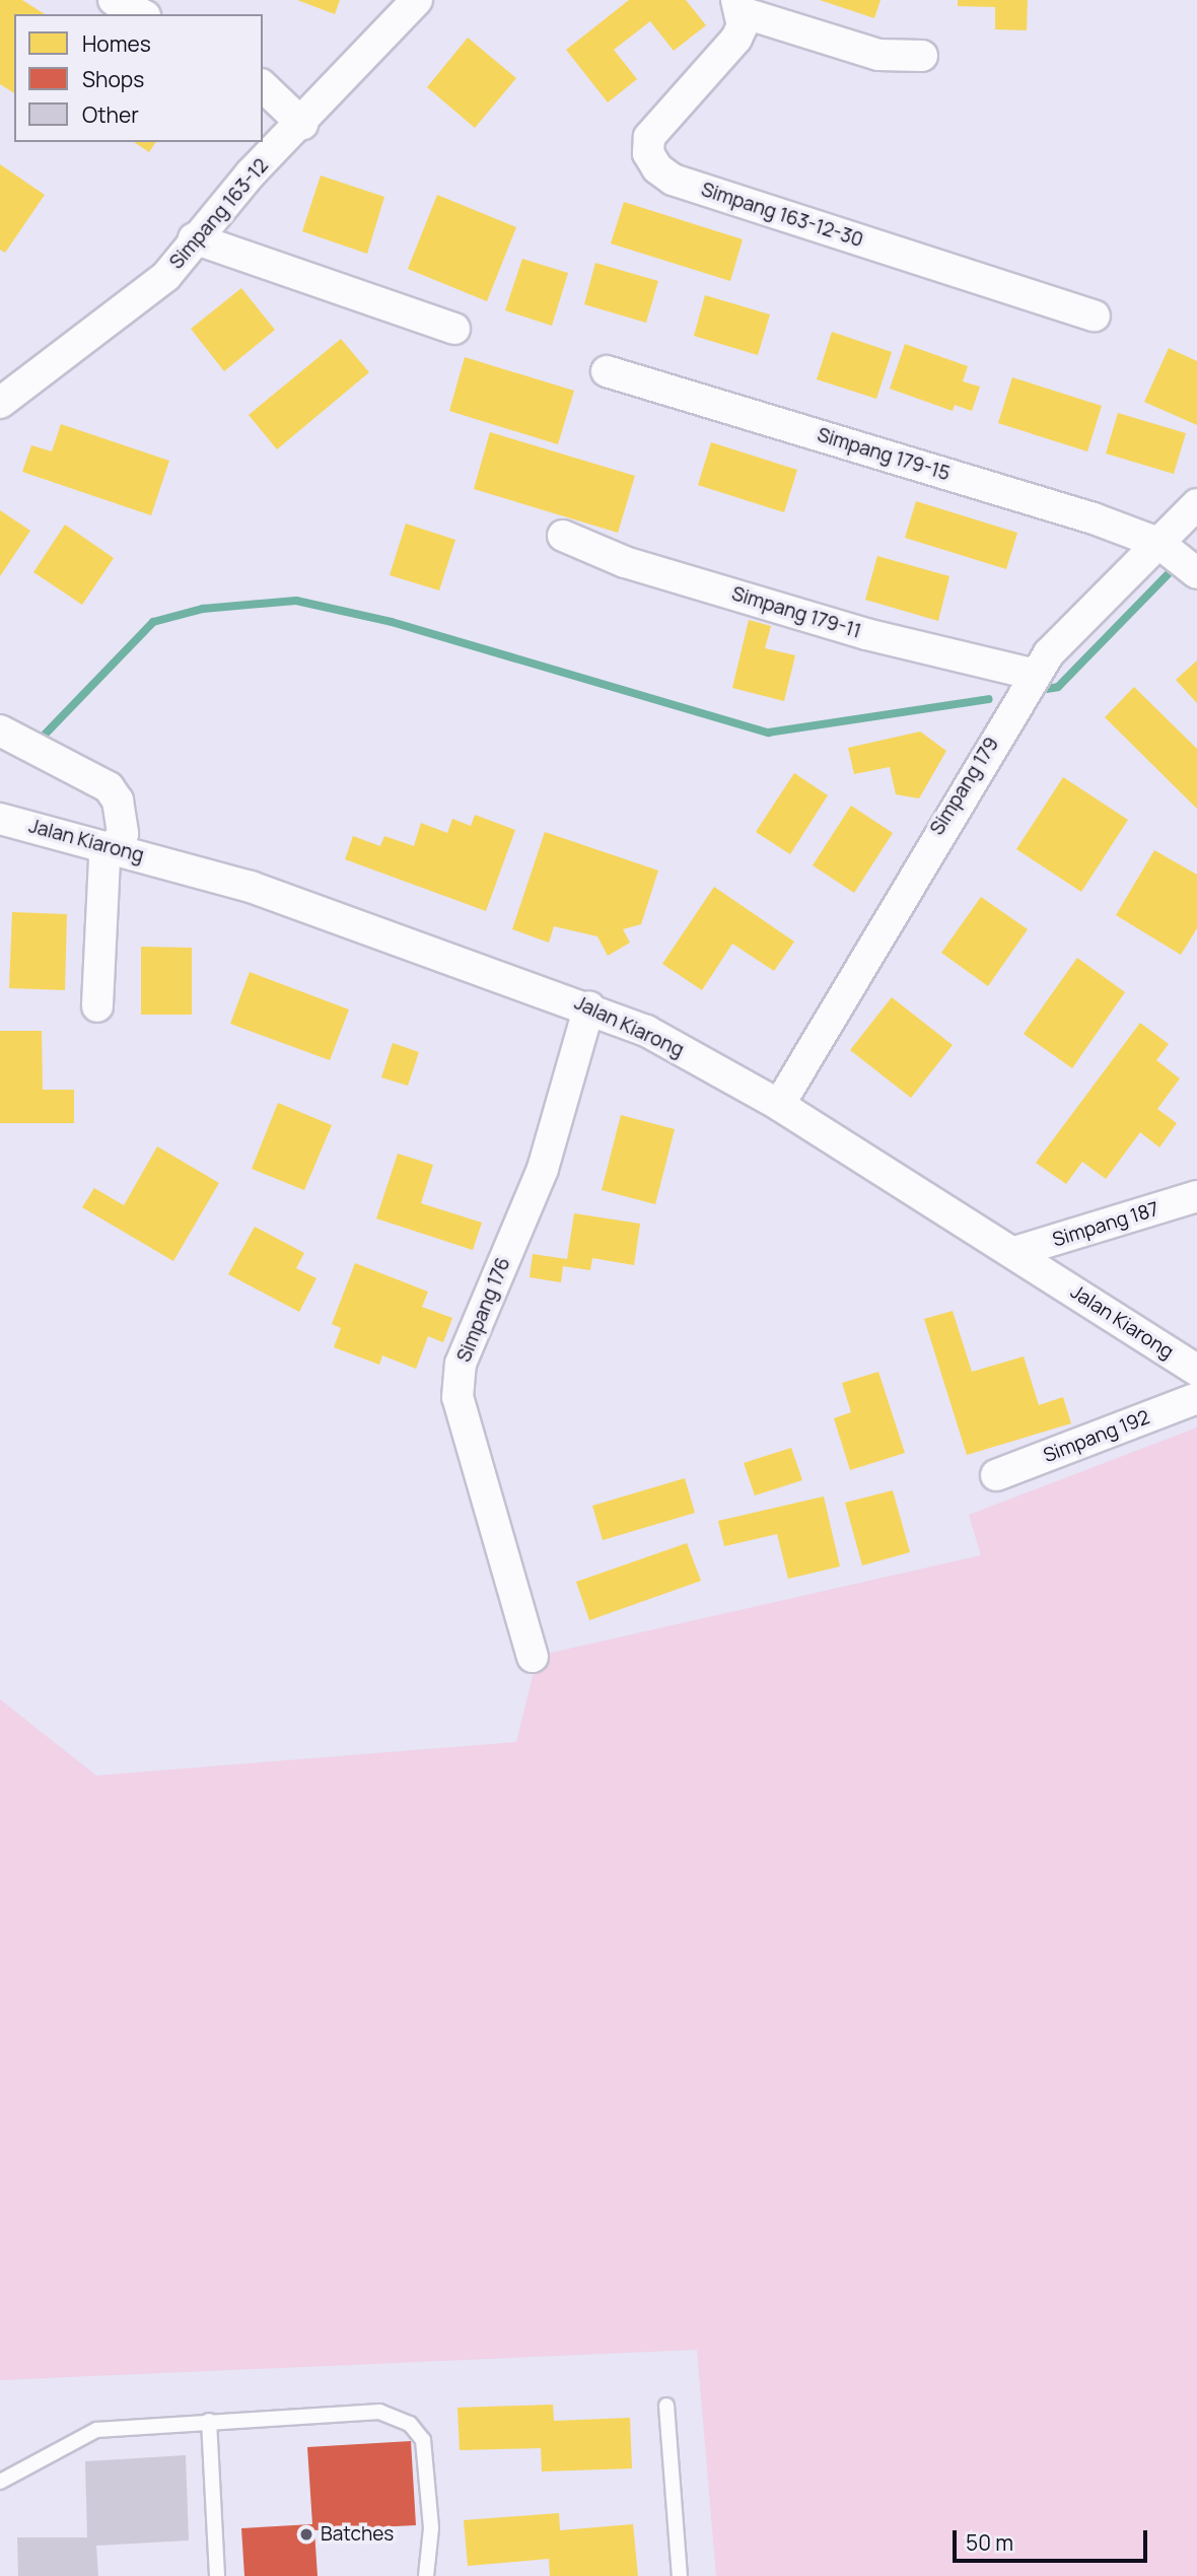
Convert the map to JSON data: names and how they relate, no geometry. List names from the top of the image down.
{
  "streets": {
    "street": [
      "Simpang 163-12",
      "Simpang 163-12-30",
      "Simpang 179-15",
      "Simpang 179-11",
      "Simpang 179",
      "Jalan Kiarong",
      "Simpang 187",
      "Simpang 176",
      "Simpang 192"
    ]
  },
  "crossings": [
    ["Simpang 179-15", "Simpang 179"],
    ["Simpang 179-11", "Simpang 179"],
    ["Simpang 179", "Jalan Kiarong"],
    ["Jalan Kiarong", "Simpang 187"],
    ["Jalan Kiarong", "Simpang 176"]
  ],
  "places": ["Batches"],
  "legend": ["Homes", "Shops", "Other"],
  "scale_bar": "50 m"
}
